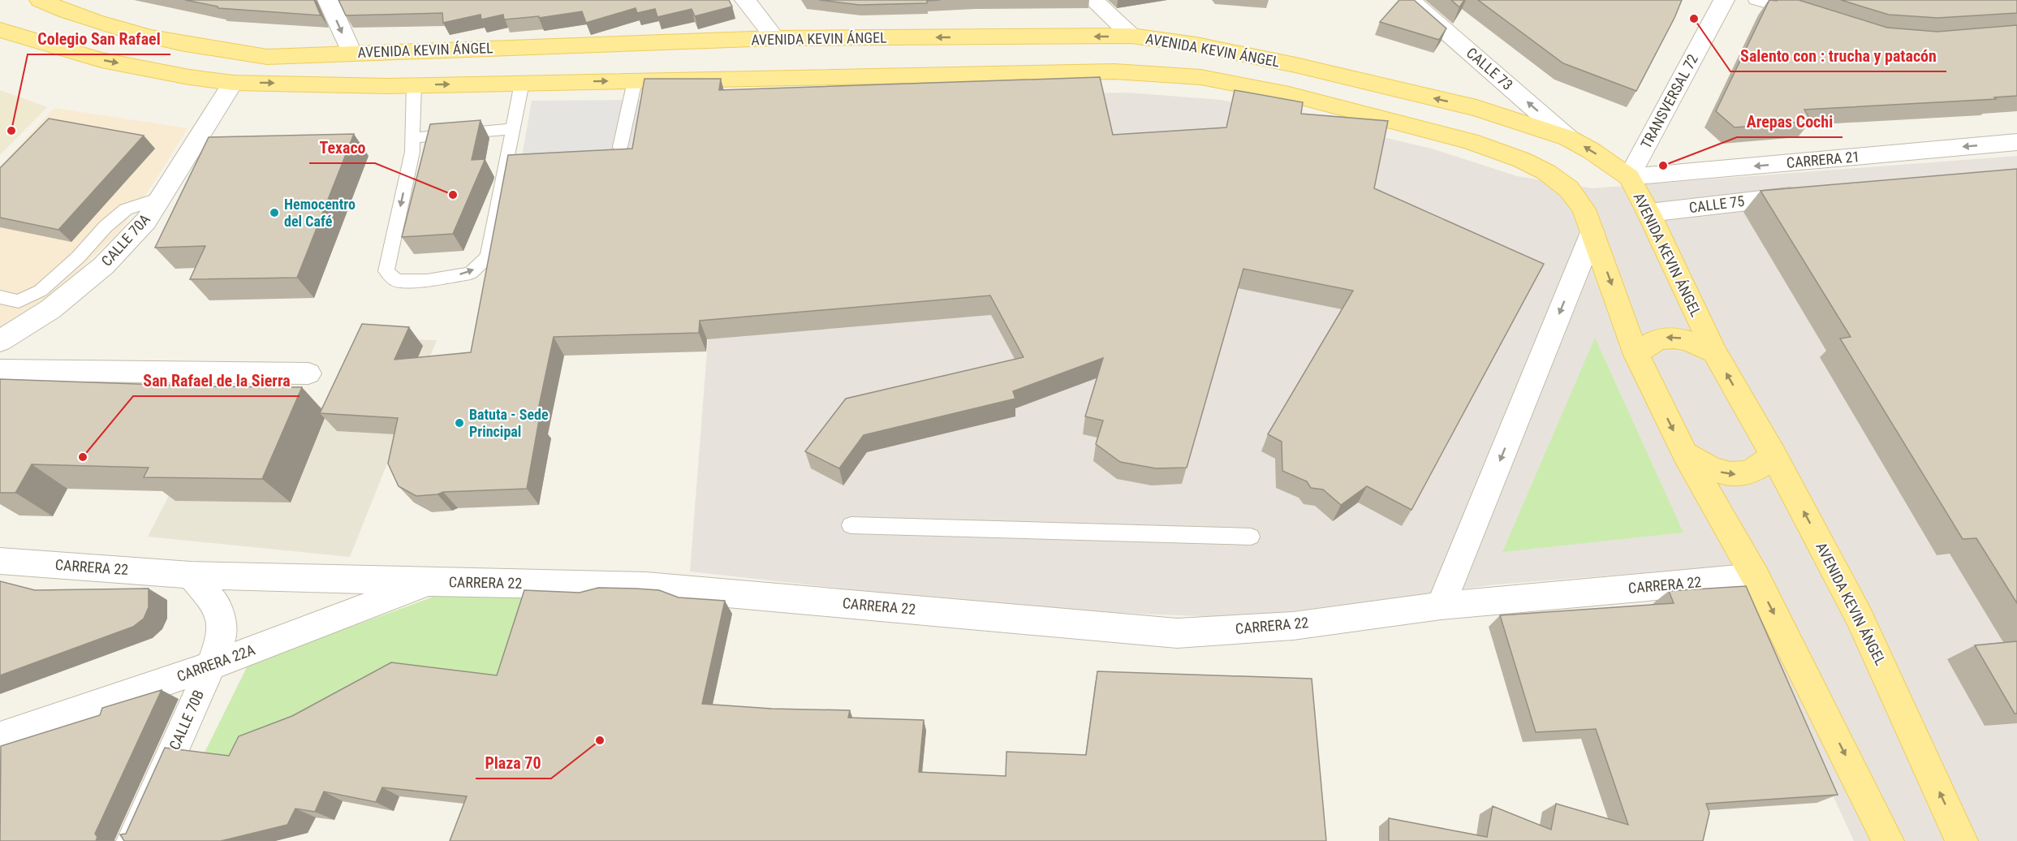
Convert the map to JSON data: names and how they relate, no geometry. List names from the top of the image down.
{
  "streets": {
    "main road": ["AVENIDA KEVIN ÁNGEL"],
    "street": [
      "CALLE 73",
      "TRANSVERSAL 72",
      "CARRERA 21",
      "CALLE 75",
      "CALLE 70A",
      "CARRERA 22",
      "CARRERA 22A",
      "CALLE 70B"
    ]
  },
  "crossings": [
    ["AVENIDA KEVIN ÁNGEL", "CALLE 73"],
    ["AVENIDA KEVIN ÁNGEL", "TRANSVERSAL 72"],
    ["AVENIDA KEVIN ÁNGEL", "CARRERA 21"],
    ["AVENIDA KEVIN ÁNGEL", "CALLE 75"],
    ["AVENIDA KEVIN ÁNGEL", "CALLE 70A"],
    ["AVENIDA KEVIN ÁNGEL", "CARRERA 22"],
    ["TRANSVERSAL 72", "CARRERA 21"],
    ["CARRERA 22", "CARRERA 22A"],
    ["CARRERA 22", "CALLE 70B"],
    ["CARRERA 22A", "CALLE 70B"]
  ],
  "one_way": ["CALLE 73", "CARRERA 21"],
  "places": [
    "Salento con : trucha y patacón",
    "Colegio San Rafael",
    "Arepas Cochi",
    "Texaco",
    "Hemocentro del Café",
    "Batuta - Sede Principal",
    "San Rafael de la Sierra",
    "Plaza 70"
  ]
}
